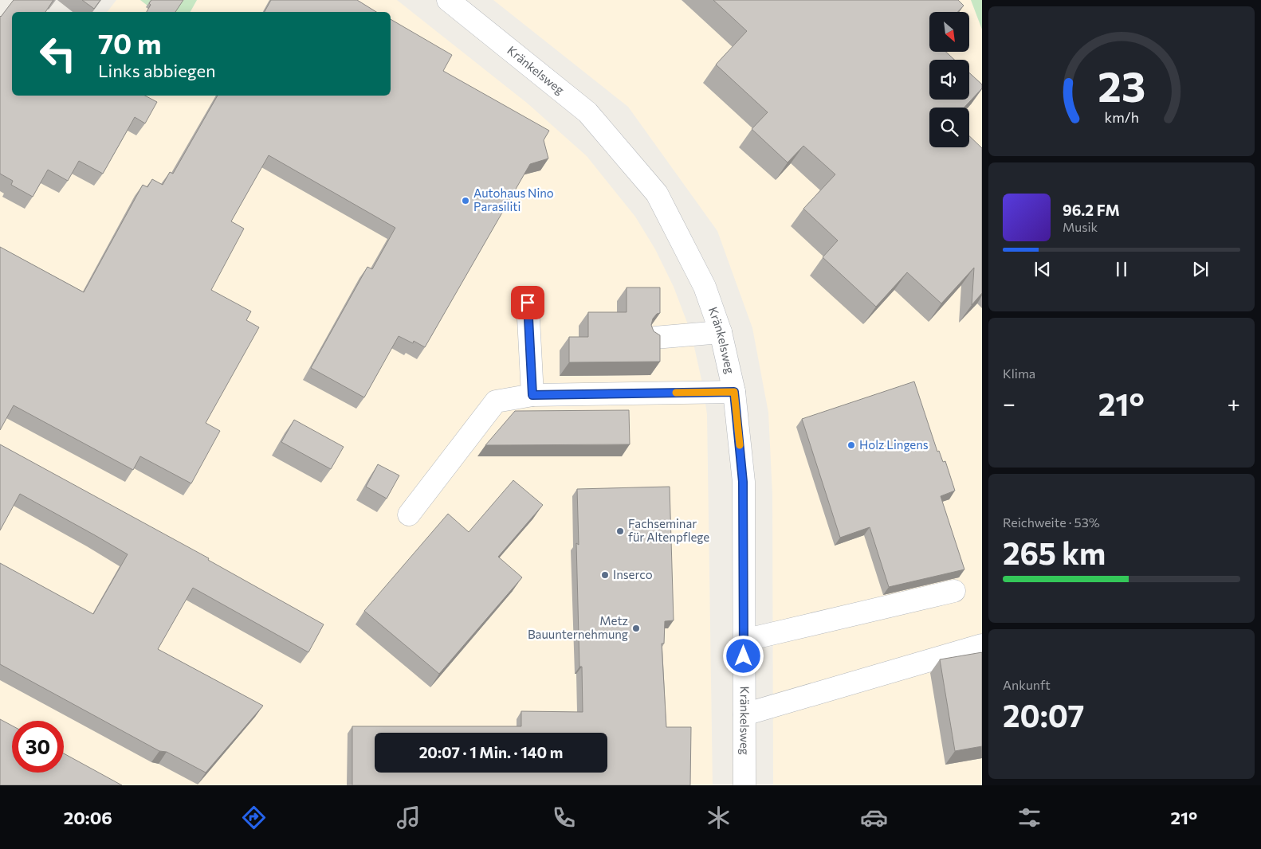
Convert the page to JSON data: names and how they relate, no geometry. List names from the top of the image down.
{
  "streets": {
    "street": ["Kränkelsweg"]
  },
  "places": [
    "Autohaus Nino Parasiliti",
    "Holz Lingens",
    "Fachseminar für Altenpflege",
    "Inserco",
    "Metz Bauunternehmung"
  ],
  "north": "bottom right",
  "page": {
    "turn": ["70 m", "Links abbiegen"],
    "song": ["96.2 FM", "Musik"],
    "tile": [
      "Klima",
      ["Reichweite · 53%", "265 km"],
      ["Ankunft", "20:07"]
    ],
    "heat": ["−", "21°", "+"],
    "limit": "30",
    "trip": "20:07 · 1 Min. · 140 m",
    "tabs": ["20:06", "21°"],
    "gauge": ["23", "km/h"]
  }
}
